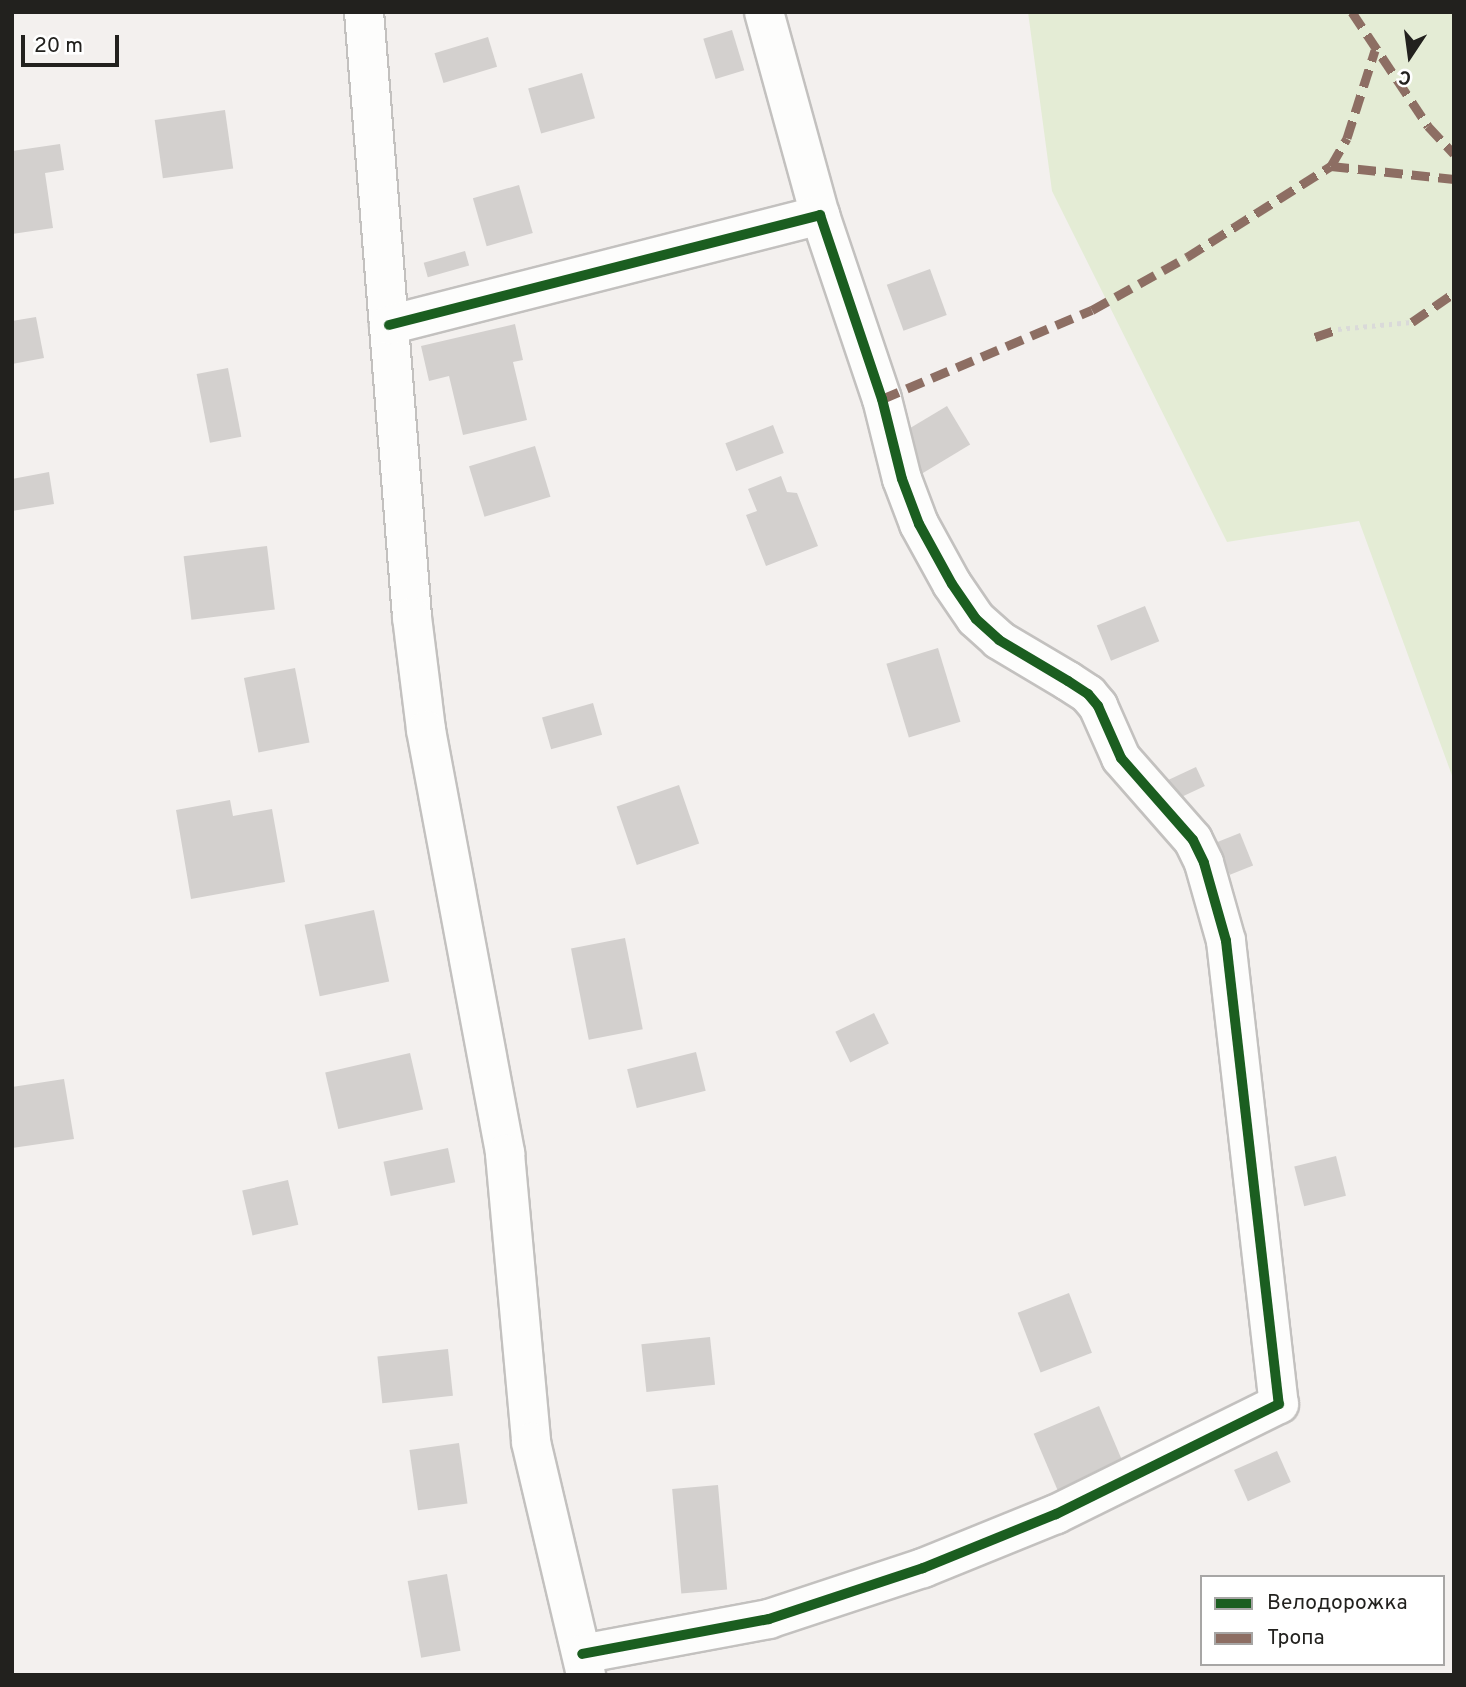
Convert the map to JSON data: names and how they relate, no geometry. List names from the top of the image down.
{
  "legend": ["Велодорожка", "Тропа"],
  "scale_bar": "20 m",
  "north": "bottom"
}
